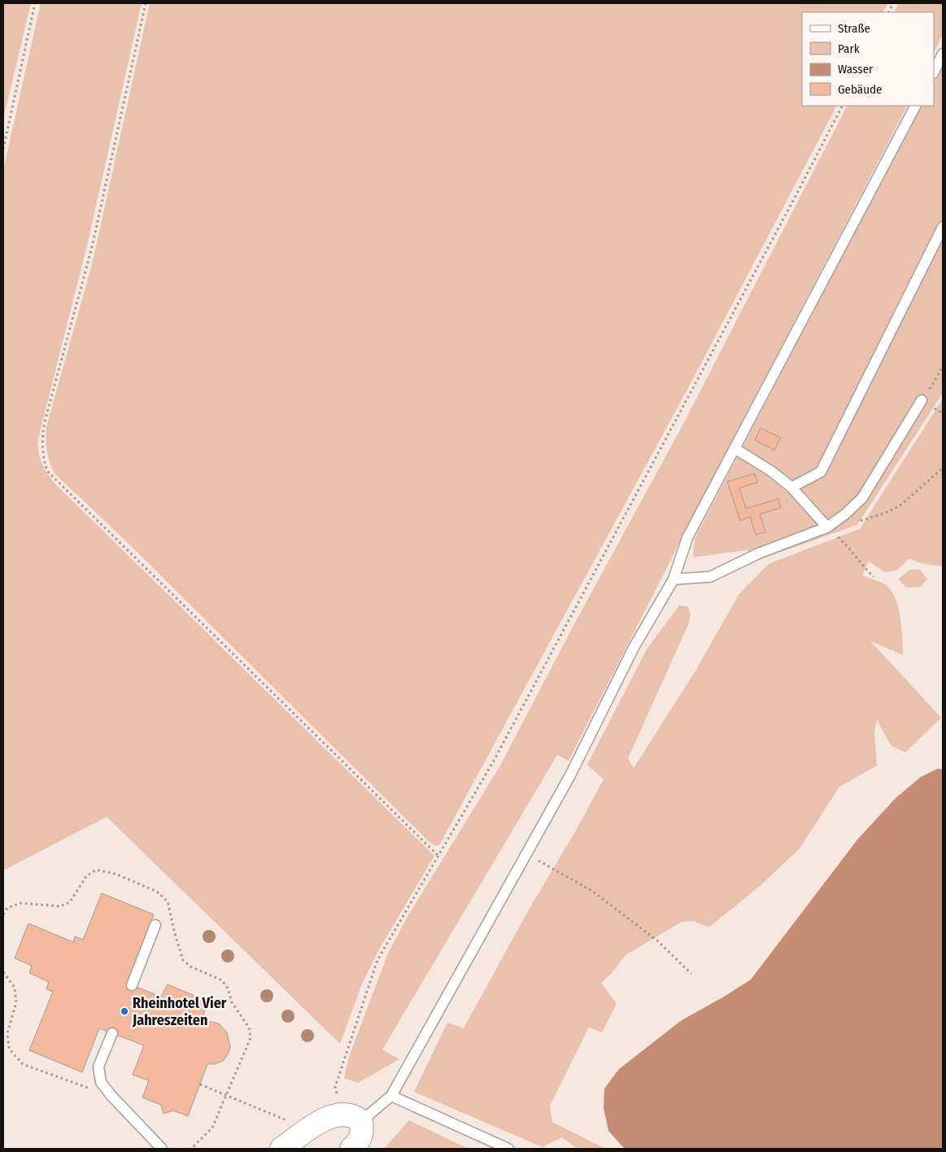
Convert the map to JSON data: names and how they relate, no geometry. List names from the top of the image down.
{
  "places": ["Rheinhotel Vier Jahreszeiten"],
  "legend": [
    "Straße",
    "Park",
    "Wasser",
    "Gebäude"
  ]
}
